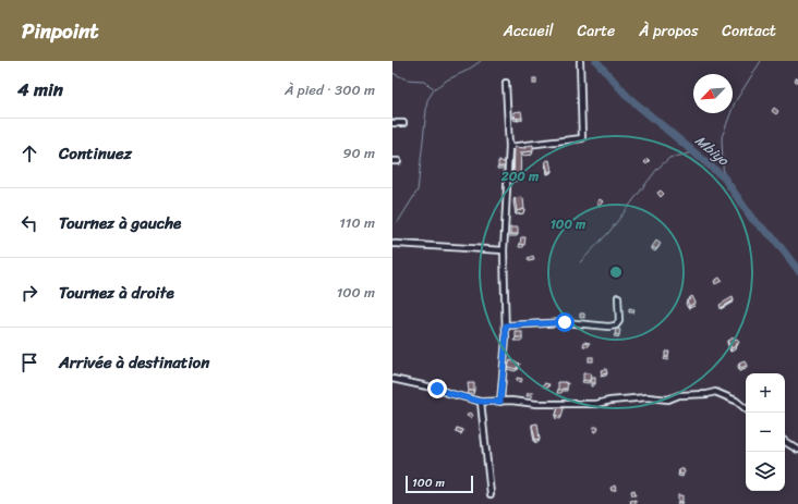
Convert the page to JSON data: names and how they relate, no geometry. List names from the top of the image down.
{
  "water": ["Mbiyo"],
  "scale_bar": "100 m",
  "north": "bottom left",
  "page": {
    "header": "Pinpoint",
    "nav": [
      "Accueil",
      "Carte",
      "À propos",
      "Contact"
    ],
    "heading": ["4 min", "À pied · 300 m"],
    "list": [
      ["Continuez", "90 m"],
      ["Tournez à gauche", "110 m"],
      ["Tournez à droite", "100 m"],
      "Arrivée à destination"
    ],
    "map_buttons": ["+", "−"],
    "scale": "100 m"
  },
  "rings": ["200 m", "100 m"]
}
